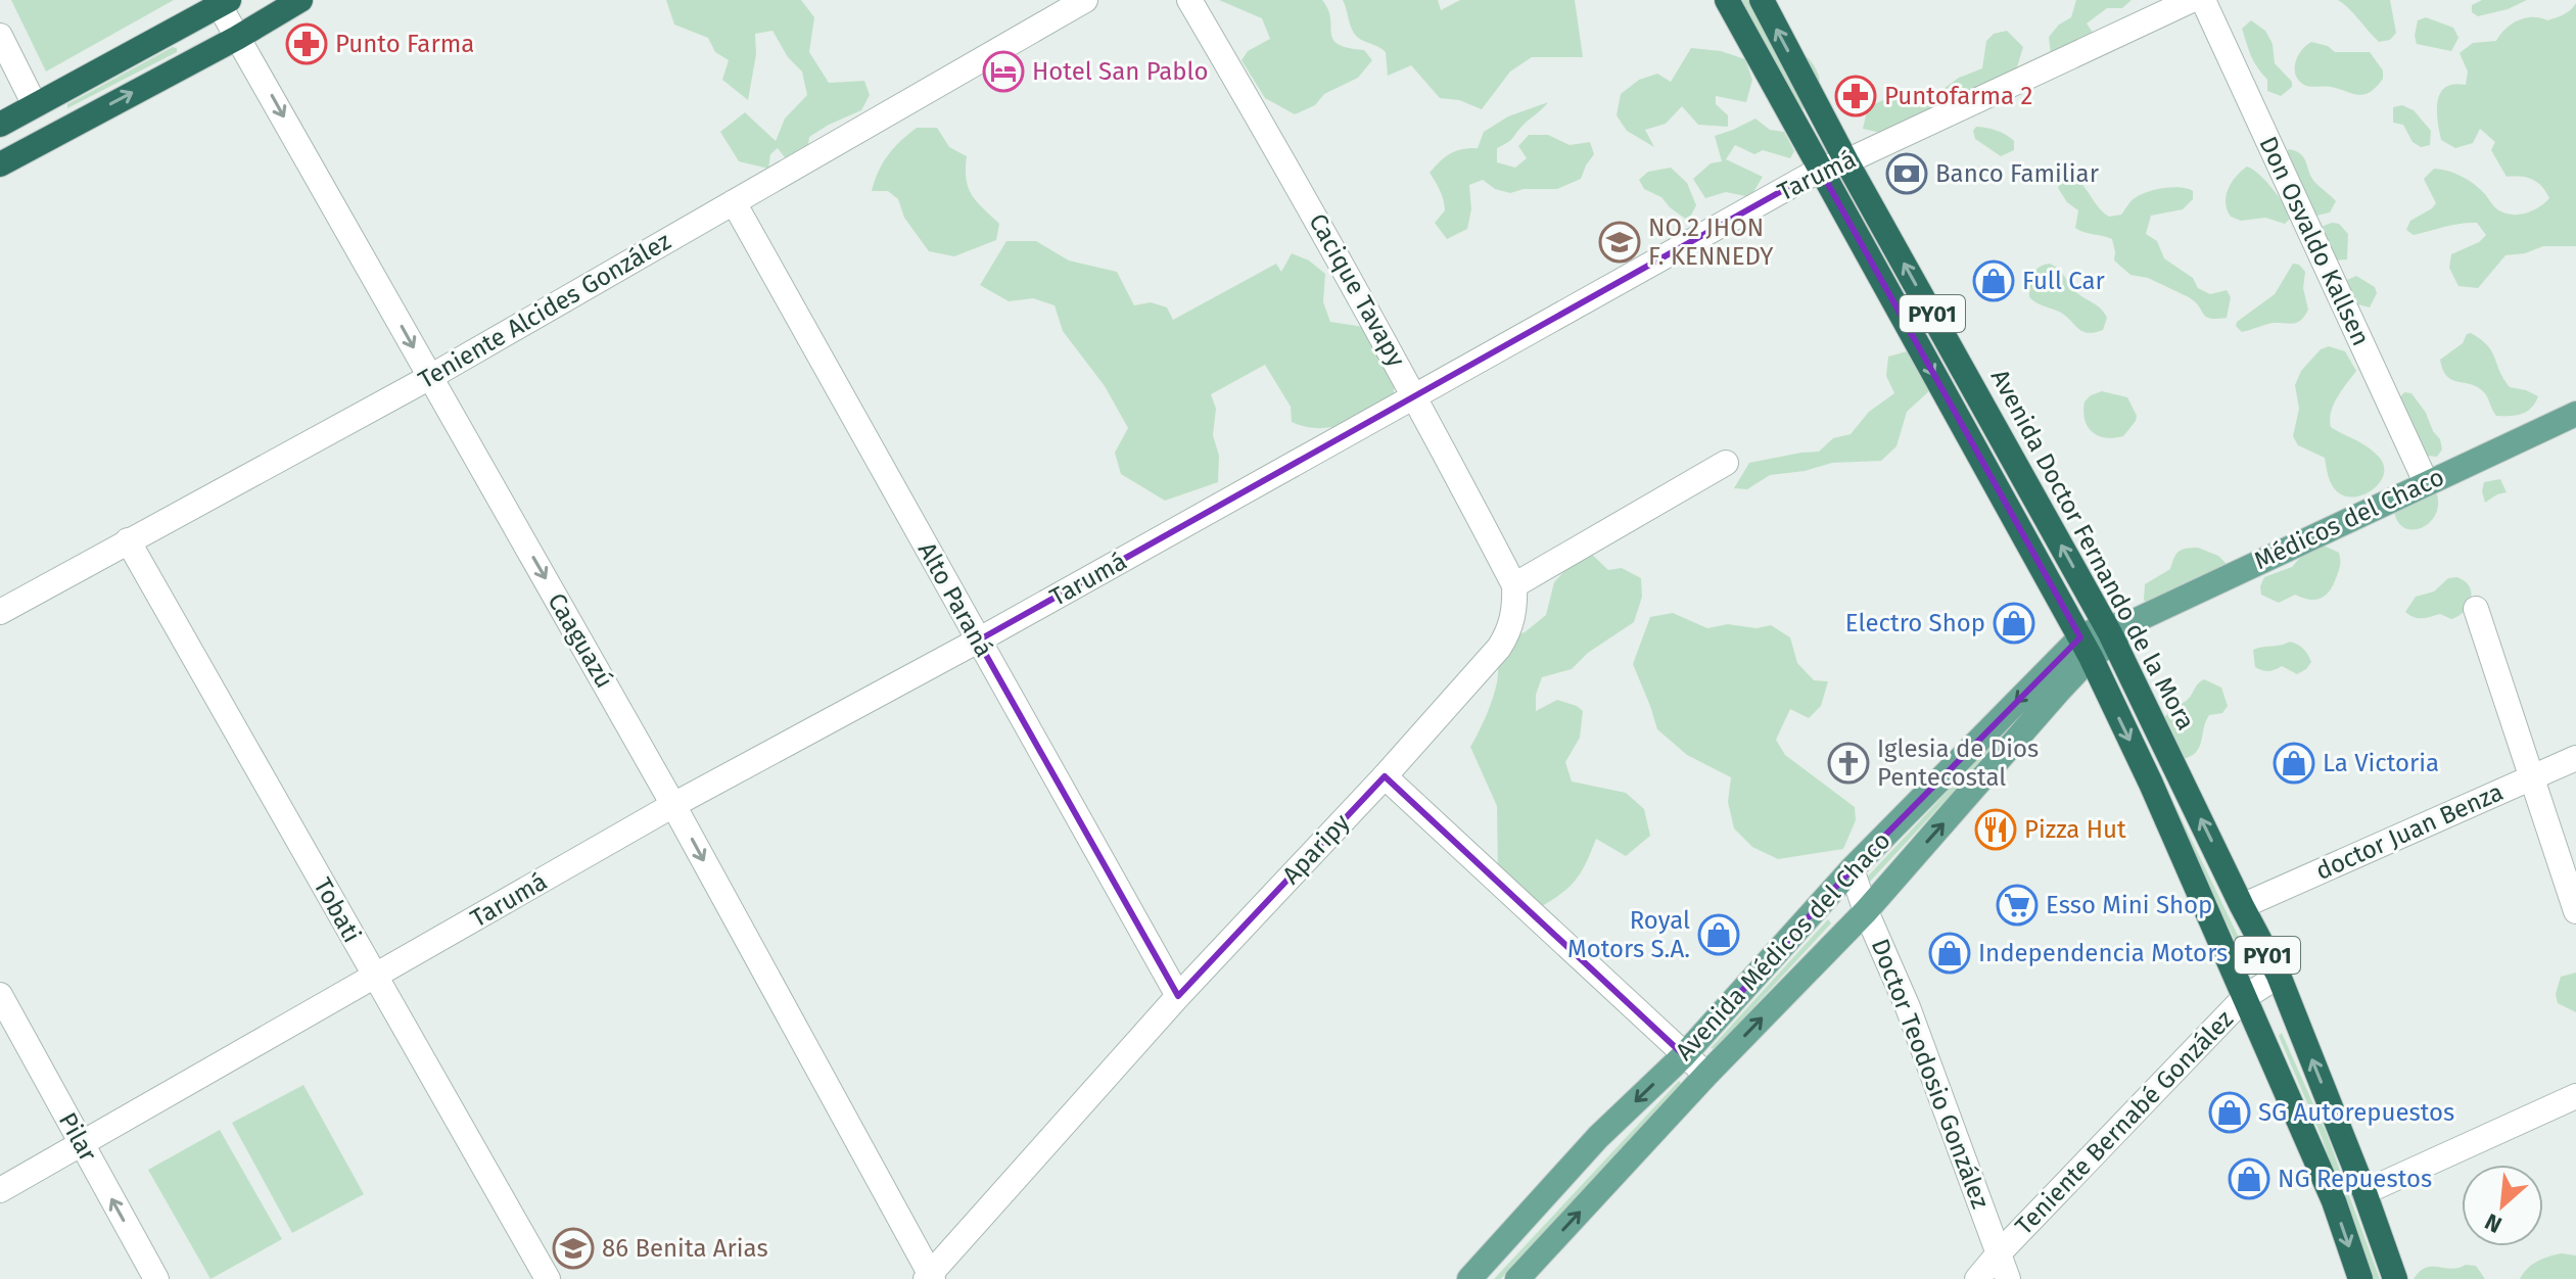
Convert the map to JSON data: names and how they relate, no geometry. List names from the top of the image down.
{
  "streets": {
    "highway": ["PY01", "Avenida Doctor Fernando de la Mora"],
    "main road": ["Médicos del Chaco", "Avenida Médicos del Chaco"],
    "street": [
      "Tarumá",
      "Don Osvaldo Kallsen",
      "Cacique Tavapy",
      "Teniente Alcides González",
      "Alto Paraná",
      "Caaguazú",
      "doctor Juan Benza",
      "Aparipy",
      "Tobati",
      "Doctor Teodosio González",
      "Teniente Bernabé González",
      "Pilar"
    ]
  },
  "crossings": [
    ["Tarumá", "Cacique Tavapy"],
    ["Tarumá", "PY01"],
    ["Tarumá", "Avenida Doctor Fernando de la Mora"],
    ["Tarumá", "Alto Paraná"],
    ["Tarumá", "Caaguazú"],
    ["Tarumá", "Tobati"],
    ["Tarumá", "Pilar"],
    ["Don Osvaldo Kallsen", "Médicos del Chaco"],
    ["Cacique Tavapy", "Aparipy"],
    ["Teniente Alcides González", "Alto Paraná"],
    ["Teniente Alcides González", "Caaguazú"],
    ["Teniente Alcides González", "Tobati"],
    ["PY01", "Avenida Médicos del Chaco"],
    ["PY01", "Teniente Bernabé González"],
    ["Médicos del Chaco", "Avenida Doctor Fernando de la Mora"],
    ["Médicos del Chaco", "Avenida Médicos del Chaco"],
    ["Avenida Doctor Fernando de la Mora", "doctor Juan Benza"],
    ["Avenida Doctor Fernando de la Mora", "Avenida Médicos del Chaco"],
    ["Avenida Doctor Fernando de la Mora", "Teniente Bernabé González"],
    ["Alto Paraná", "Aparipy"],
    ["Caaguazú", "Aparipy"],
    ["Avenida Médicos del Chaco", "Doctor Teodosio González"],
    ["Doctor Teodosio González", "Teniente Bernabé González"]
  ],
  "one_way": ["Caaguazú", "Pilar"],
  "places": {
    "pharmacy": ["Punto Farma", "Puntofarma 2"],
    "hotel": ["Hotel San Pablo"],
    "bank": ["Banco Familiar"],
    "school or university": ["NO.2 JHON F. KENNEDY", "86 Benita Arias"],
    "shop": [
      "Full Car",
      "Electro Shop",
      "La Victoria",
      "Royal Motors S.A.",
      "Independencia Motors",
      "SG Autorepuestos",
      "NG Repuestos"
    ],
    "church": ["Iglesia de Dios Pentecostal"],
    "restaurant": ["Pizza Hut"],
    "supermarket": ["Esso Mini Shop"]
  },
  "north": "bottom left"
}
